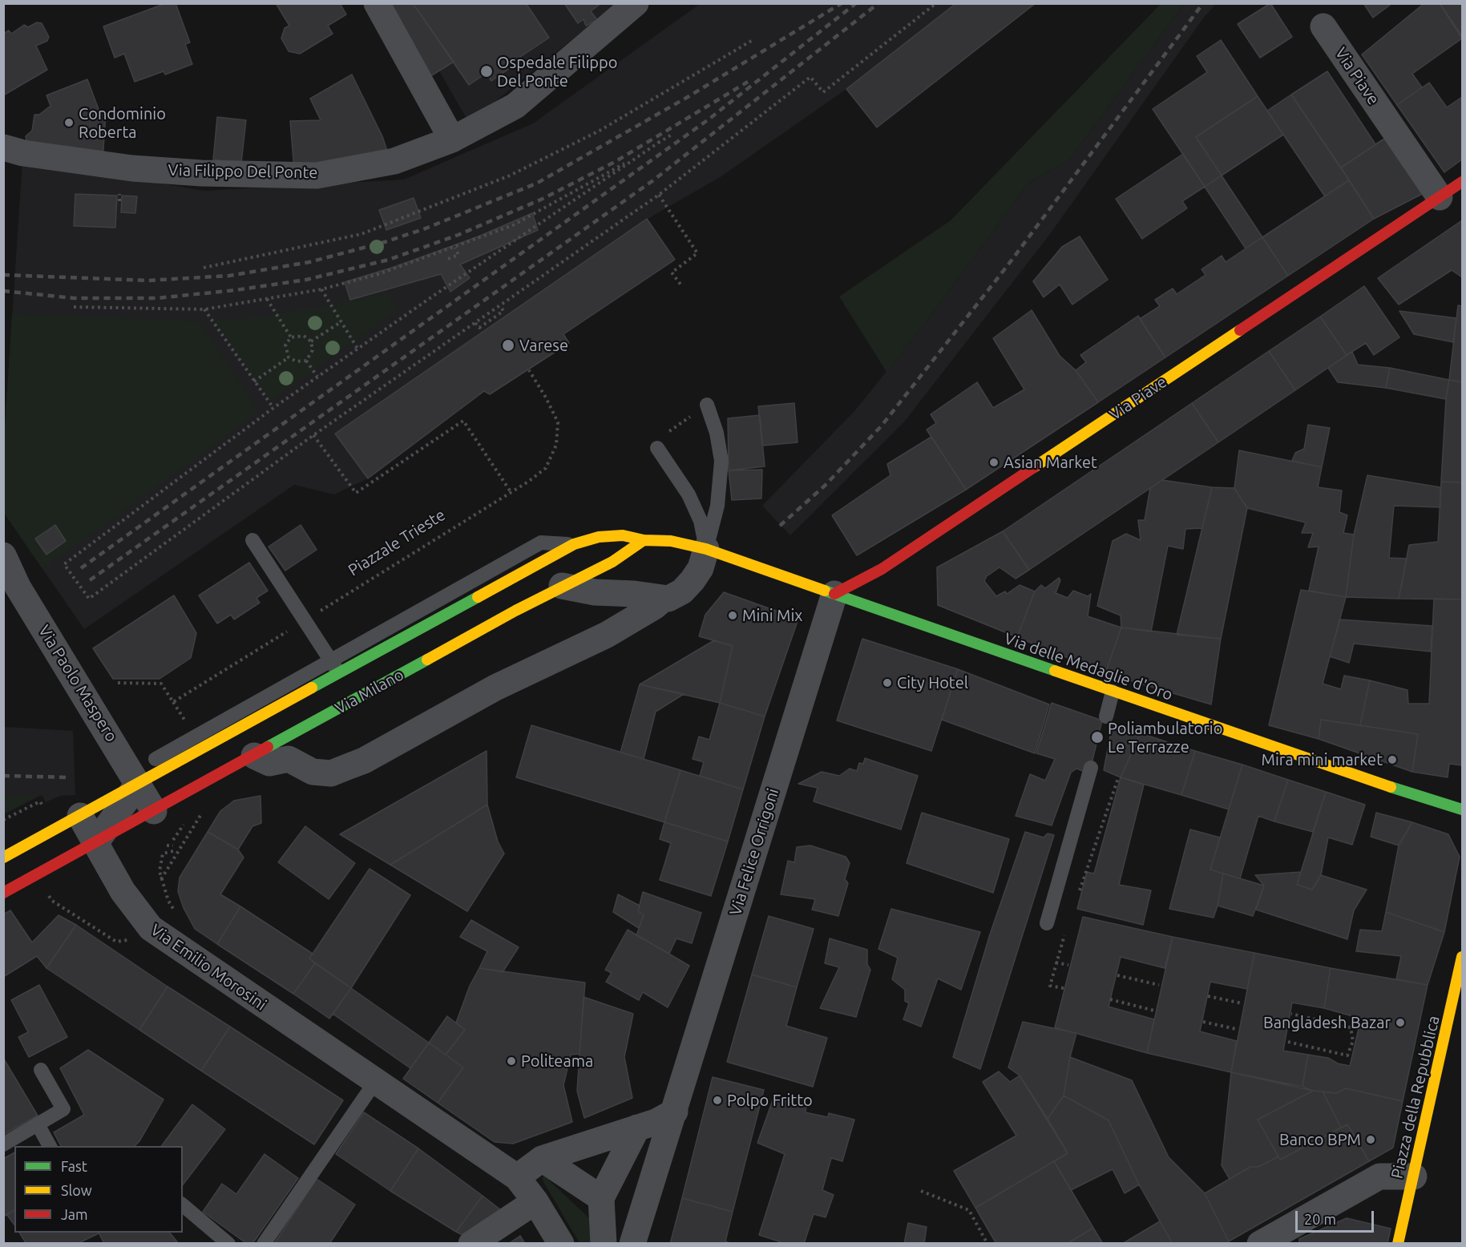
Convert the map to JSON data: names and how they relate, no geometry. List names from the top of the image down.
{
  "streets": {
    "main road": [
      "Via Piave",
      "Via delle Medaglie d'Oro",
      "Via Milano",
      "Piazza della Repubblica"
    ],
    "street": [
      "Via Filippo Del Ponte",
      "Via Paolo Maspero",
      "Via Felice Orrigoni",
      "Via Emilio Morosini"
    ],
    "path": ["Piazzale Trieste"]
  },
  "crossings": [
    ["Via Piave", "Via delle Medaglie d'Oro"],
    ["Via Piave", "Via Felice Orrigoni"],
    ["Via delle Medaglie d'Oro", "Via Milano"],
    ["Via delle Medaglie d'Oro", "Via Felice Orrigoni"],
    ["Via Paolo Maspero", "Via Milano"],
    ["Via Milano", "Via Emilio Morosini"]
  ],
  "places": [
    "Ospedale Filippo Del Ponte",
    "Condominio Roberta",
    "Varese",
    "Asian Market",
    "Mini Mix",
    "City Hotel",
    "Poliambulatorio Le Terrazze",
    "Mira mini market",
    "Bangladesh Bazar",
    "Politeama",
    "Polpo Fritto",
    "Banco BPM"
  ],
  "legend": ["Fast", "Slow", "Jam"],
  "scale_bar": "20 m"
}
